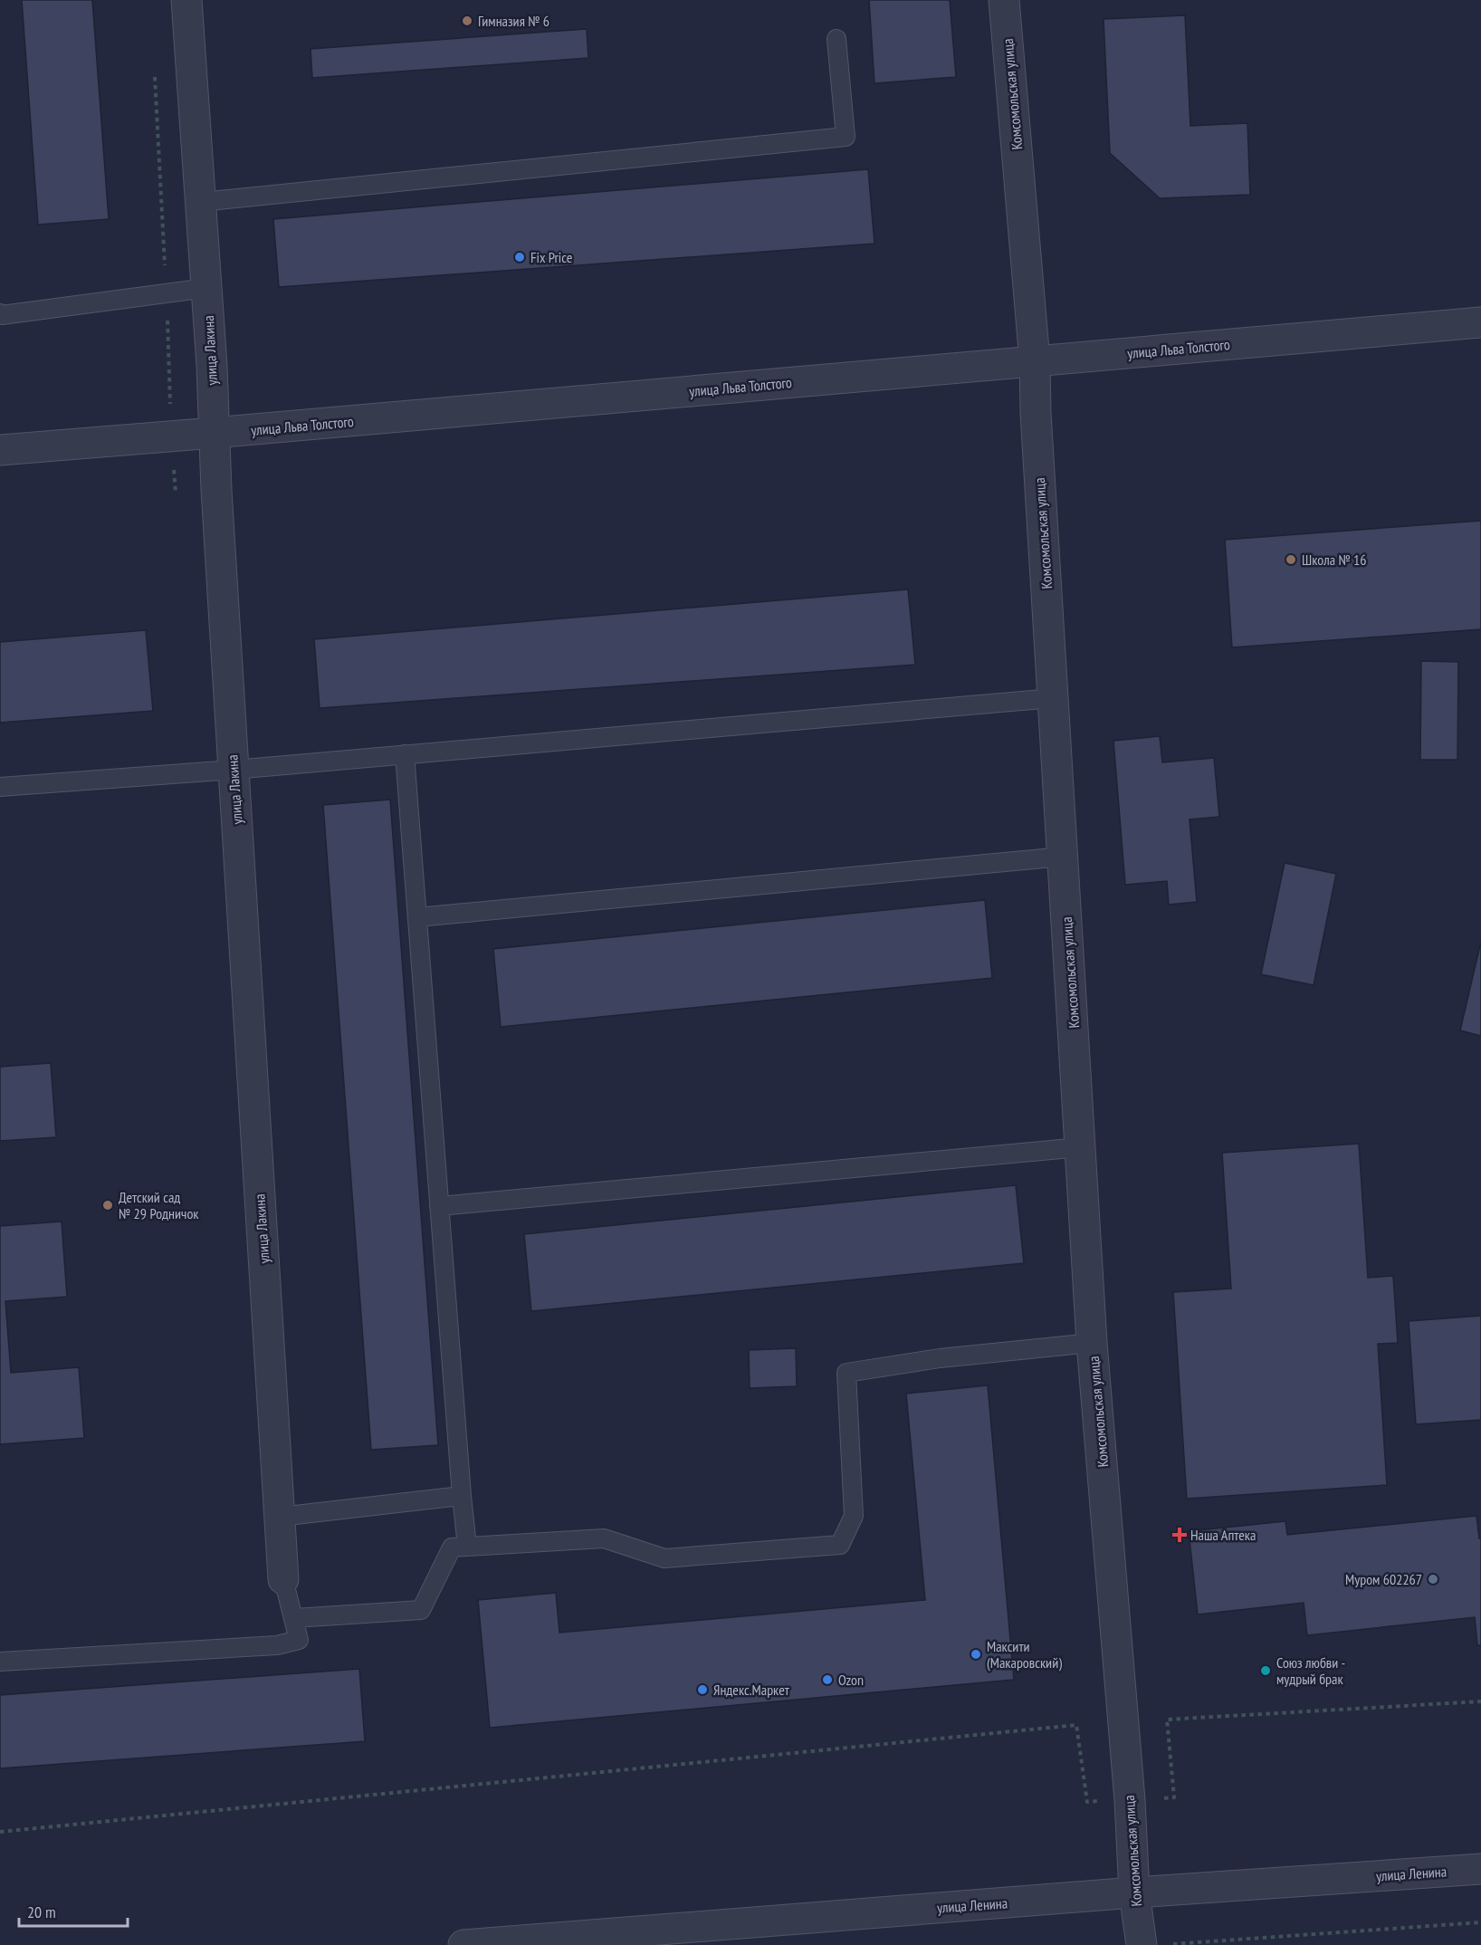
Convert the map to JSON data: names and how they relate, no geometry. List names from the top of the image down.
{
  "streets": {
    "street": [
      "Комсомольская улица",
      "улица Льва Толстого",
      "улица Лакина",
      "улица Ленина"
    ]
  },
  "crossings": [
    ["Комсомольская улица", "улица Льва Толстого"],
    ["Комсомольская улица", "улица Ленина"],
    ["улица Льва Толстого", "улица Лакина"]
  ],
  "places": {
    "other": [
      "Гимназия № 6",
      "Fix Price",
      "Школа № 16",
      "Детский сад № 29 Родничок",
      "Муром 602267",
      "Максити (Макаровский)",
      "Союз любви - мудрый брак",
      "Ozon",
      "Яндекс.Маркет"
    ],
    "health": ["Наша Аптека"]
  },
  "scale_bar": "20 m"
}
